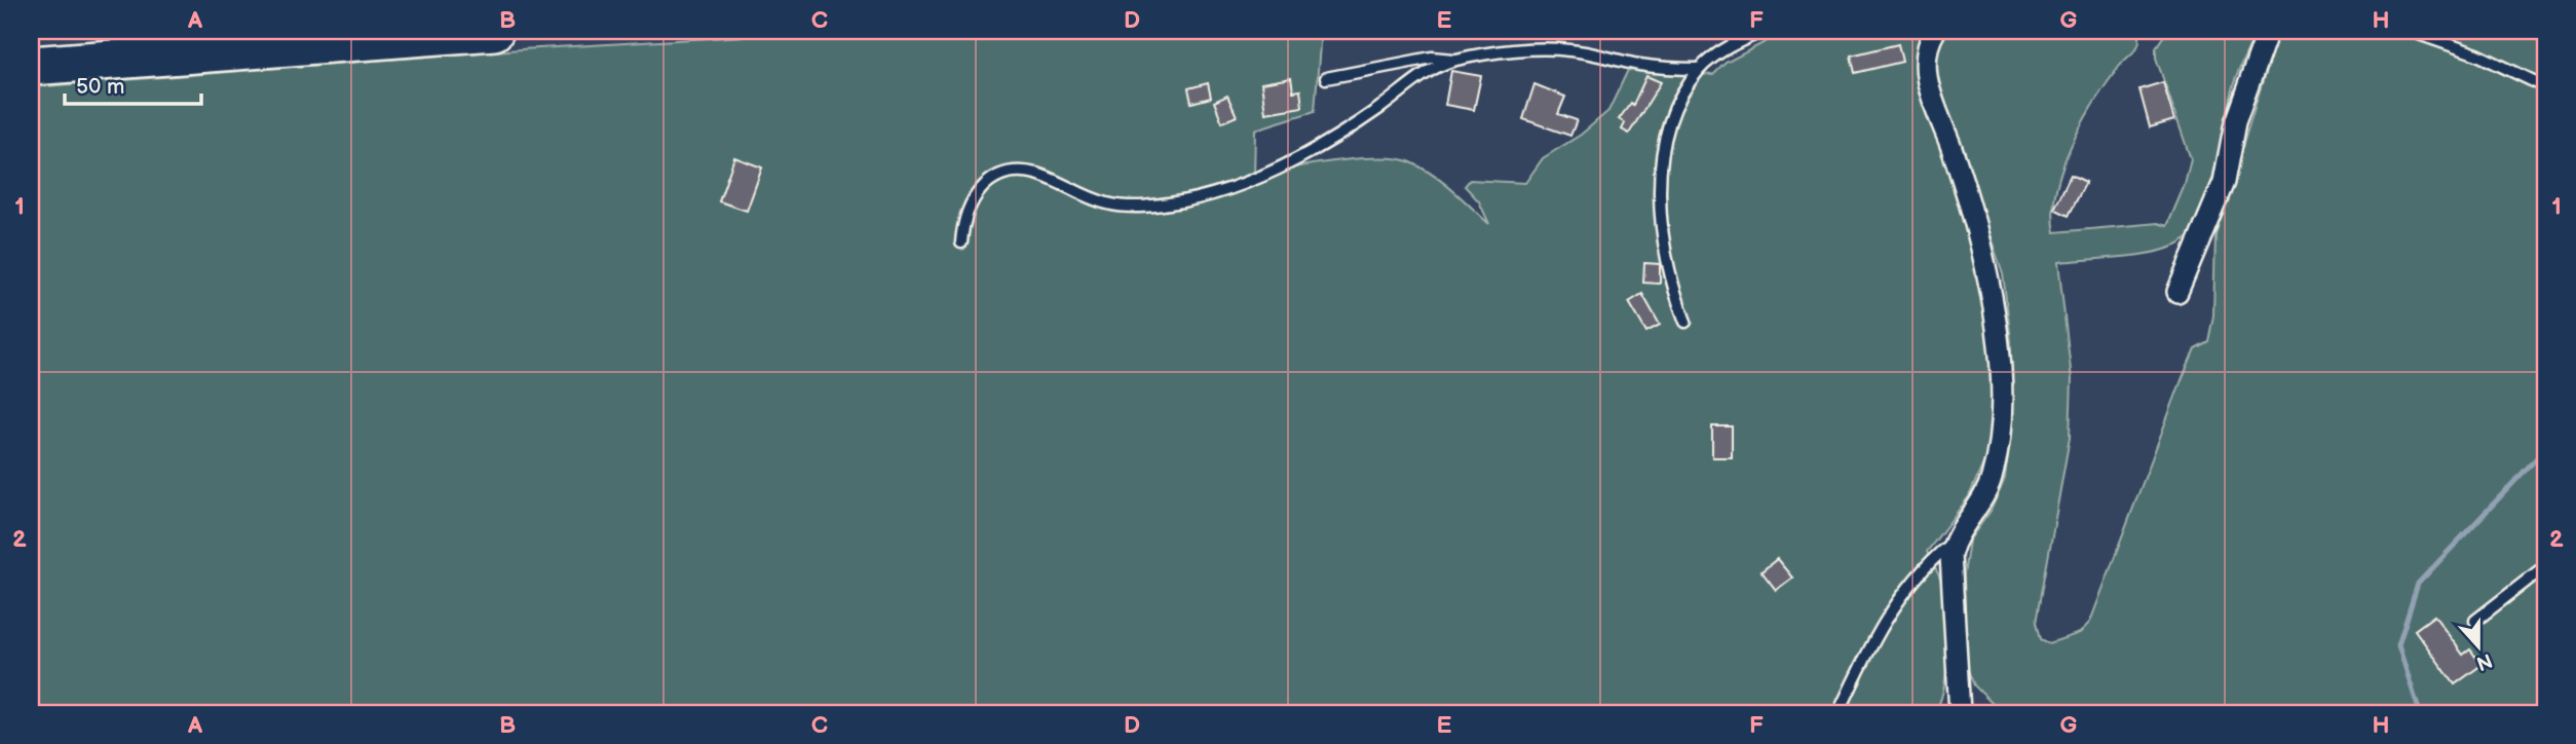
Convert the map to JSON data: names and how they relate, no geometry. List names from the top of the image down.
{
  "scale_bar": "50 m",
  "north": "bottom",
  "grid": {
    "columns": [
      "A",
      "B",
      "C",
      "D",
      "E",
      "F",
      "G",
      "H"
    ],
    "rows": ["1", "2"]
  }
}
